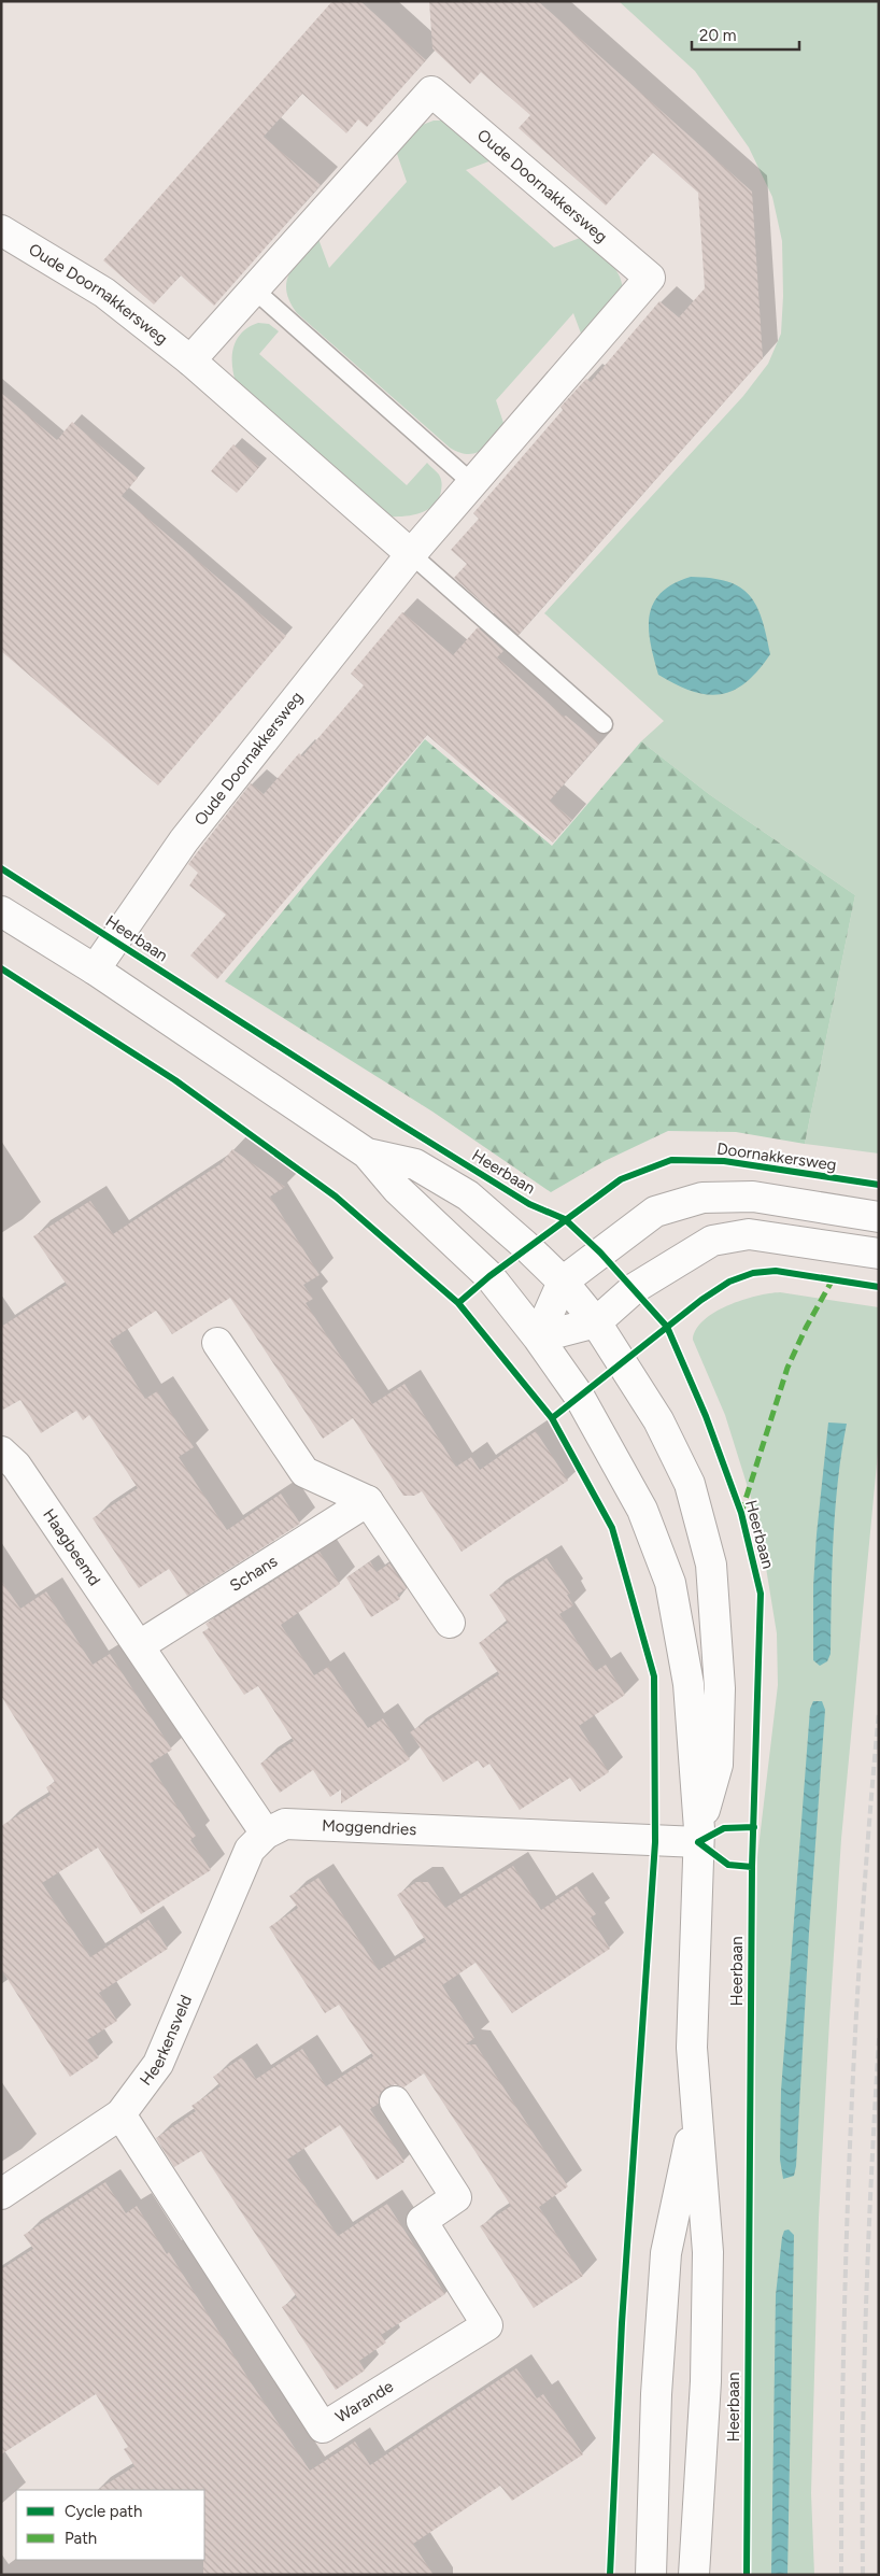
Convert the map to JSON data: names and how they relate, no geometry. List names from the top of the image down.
{
  "streets": {
    "street": [
      "Oude Doornakkersweg",
      "Heerbaan",
      "Haagbeemd",
      "Schans",
      "Moggendries",
      "Heerkensveld",
      "Warande"
    ],
    "cycle path": ["Doornakkersweg"]
  },
  "crossings": [
    ["Oude Doornakkersweg", "Heerbaan"],
    ["Heerbaan", "Moggendries"],
    ["Haagbeemd", "Schans"],
    ["Moggendries", "Heerkensveld"],
    ["Heerkensveld", "Warande"]
  ],
  "legend": ["Cycle path", "Path"],
  "scale_bar": "20 m"
}
